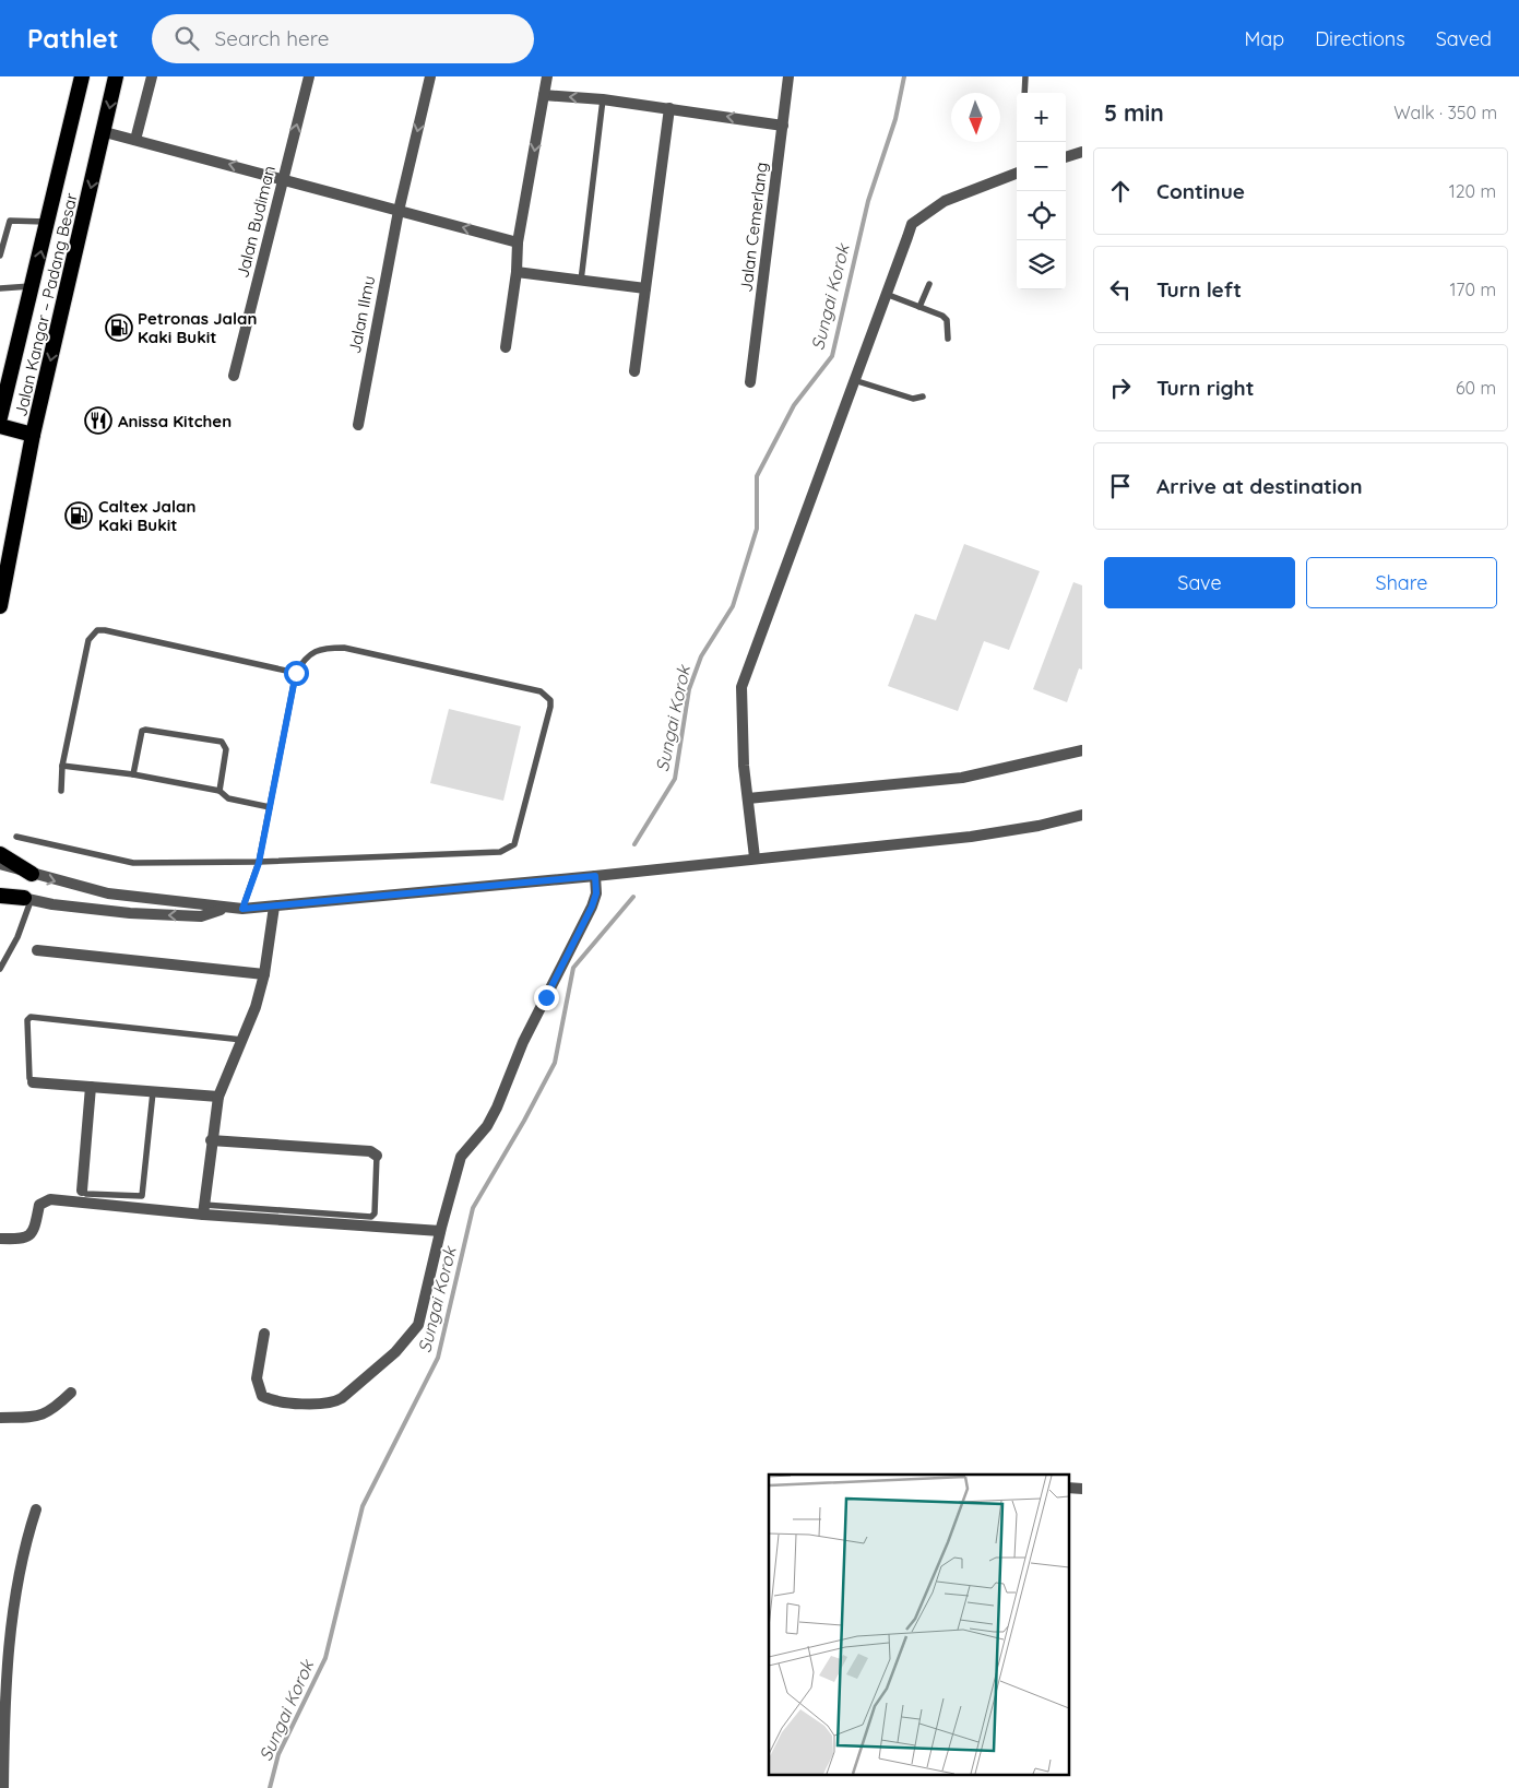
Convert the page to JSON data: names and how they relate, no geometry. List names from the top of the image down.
{
  "streets": {
    "highway": ["Jalan Kangar – Padang Besar"],
    "street": ["Jalan Budiman", "Jalan Cemerlang", "Jalan Ilmu"]
  },
  "one_way": ["Jalan Ilmu"],
  "water": ["Sungai Korok"],
  "places": {
    "fuel station": ["Petronas Jalan Kaki Bukit", "Caltex Jalan Kaki Bukit"],
    "restaurant": ["Anissa Kitchen"]
  },
  "north": "bottom",
  "page": {
    "header": "Pathlet",
    "search": "Search here",
    "nav": ["Map", "Directions", "Saved"],
    "heading": ["5 min", "Walk · 350 m"],
    "map_buttons": ["+", "−"],
    "list": [
      ["Continue", "120 m"],
      ["Turn left", "170 m"],
      ["Turn right", "60 m"],
      "Arrive at destination"
    ],
    "buttons": ["Save", "Share"]
  }
}
